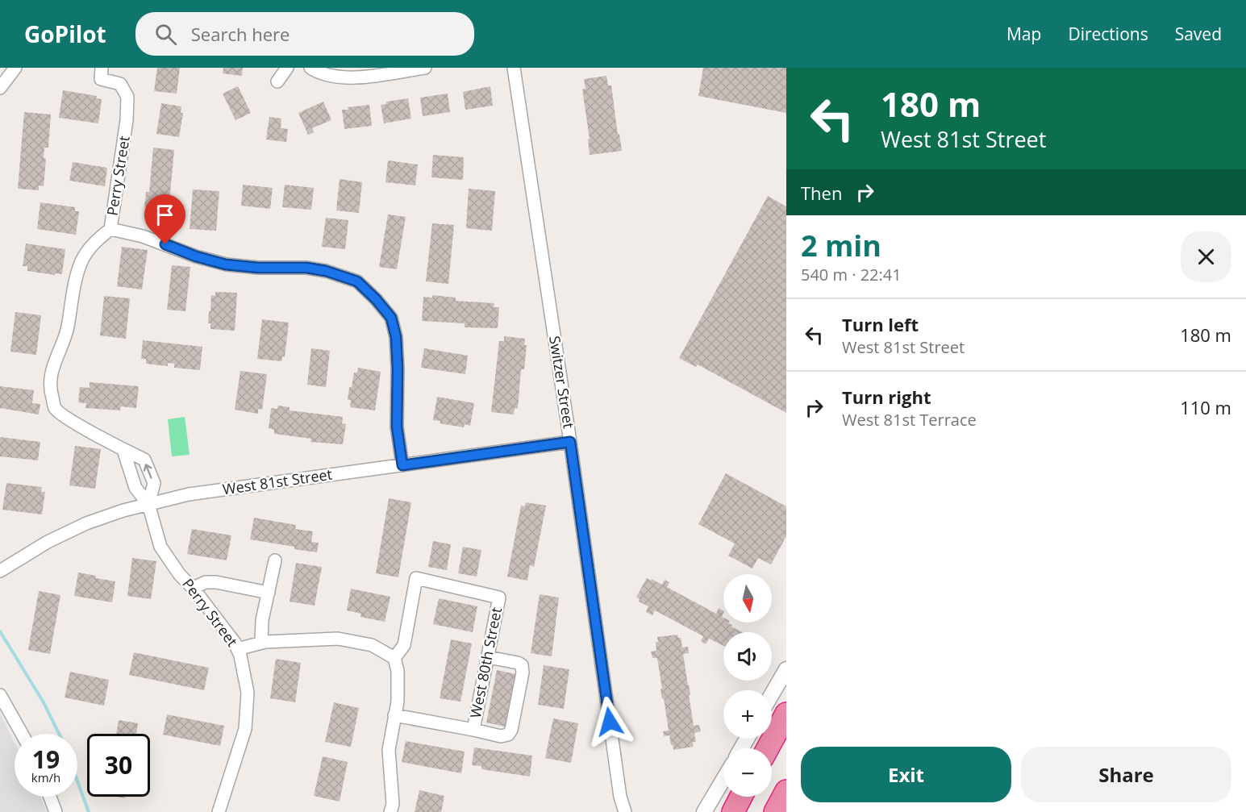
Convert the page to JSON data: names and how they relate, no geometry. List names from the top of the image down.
{
  "streets": {
    "street": [
      "Perry Street",
      "Switzer Street",
      "West 81st Street",
      "West 80th Street"
    ]
  },
  "crossings": [
    ["Perry Street", "West 81st Street"],
    ["Switzer Street", "West 81st Street"]
  ],
  "north": "bottom",
  "page": {
    "header": "GoPilot",
    "search": "Search here",
    "nav": ["Map", "Directions", "Saved"],
    "turn": ["180 m", "West 81st Street"],
    "then": "Then",
    "heading": ["2 min", "540 m · 22:41"],
    "list": [
      {
        "name": "Turn left",
        "note": "West 81st Street",
        "value": "180 m"
      },
      {
        "name": "Turn right",
        "note": "West 81st Terrace",
        "value": "110 m"
      }
    ],
    "map_buttons": ["+", "−"],
    "speed": "19 km/h",
    "limit": "30",
    "buttons": ["Exit", "Share"]
  }
}
